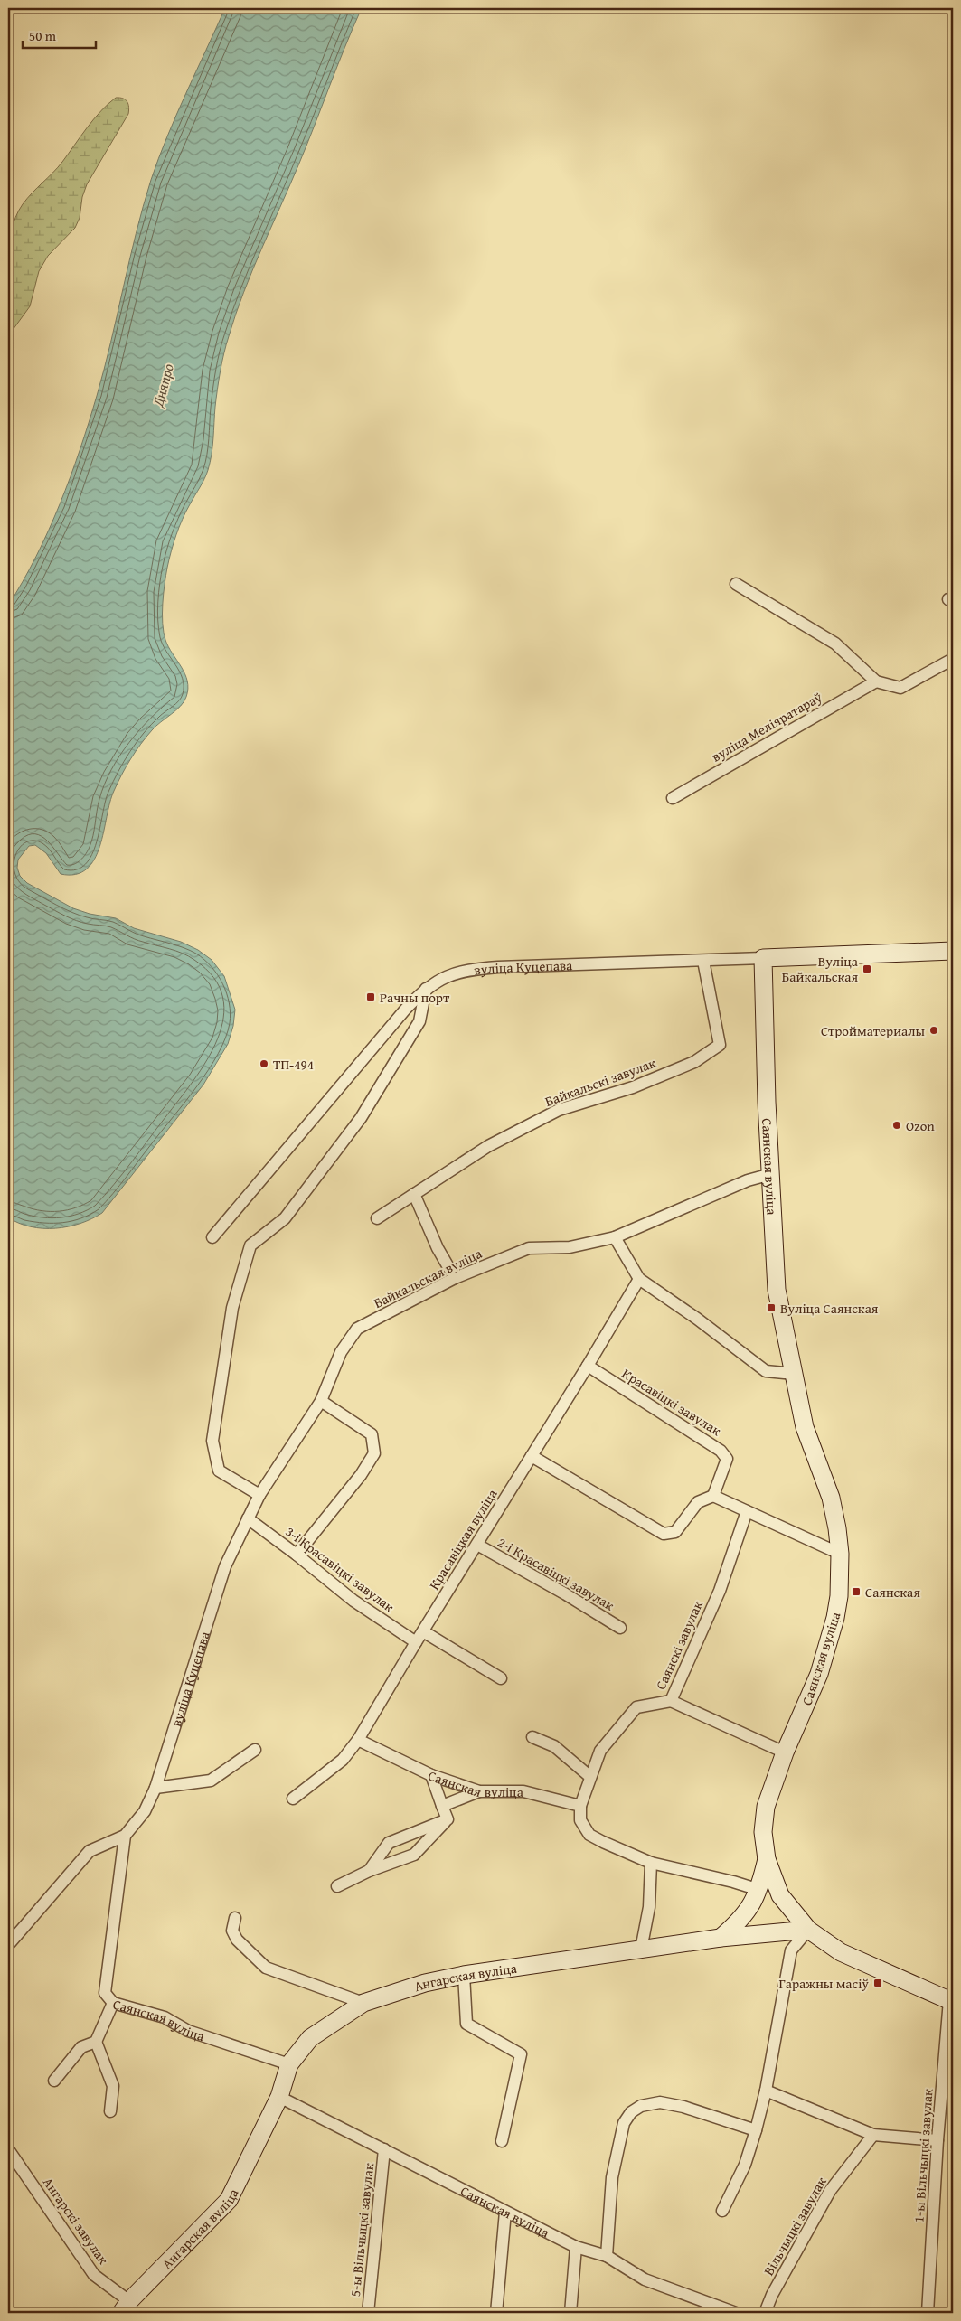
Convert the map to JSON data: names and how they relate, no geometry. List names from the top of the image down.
{
  "streets": {
    "main road": ["вуліца Куцепава", "Саянская вуліца", "Ангарская вуліца"],
    "street": [
      "вуліца Меліяратараў",
      "Байкальскі завулак",
      "Байкальская вуліца",
      "Красавіцкі завулак",
      "Красавіцкая вуліца",
      "3-і Красавіцкі завулак",
      "2-і Красавіцкі завулак",
      "Саянскі завулак",
      "1-ы Вільчыцкі завулак",
      "Ангарскі завулак",
      "Вільчыцкі завулак",
      "5-ы Вільчыцкі завулак"
    ]
  },
  "crossings": [
    ["вуліца Куцепава", "Байкальскі завулак"],
    ["вуліца Куцепава", "Саянская вуліца"],
    ["вуліца Куцепава", "Байкальская вуліца"],
    ["вуліца Куцепава", "3-і Красавіцкі завулак"],
    ["Саянская вуліца", "Байкальская вуліца"],
    ["Саянская вуліца", "Красавіцкая вуліца"],
    ["Саянская вуліца", "Саянскі завулак"],
    ["Саянская вуліца", "Ангарская вуліца"],
    ["Саянская вуліца", "5-ы Вільчыцкі завулак"],
    ["Байкальская вуліца", "3-і Красавіцкі завулак"],
    ["Красавіцкі завулак", "Красавіцкая вуліца"],
    ["Красавіцкая вуліца", "3-і Красавіцкі завулак"],
    ["Красавіцкая вуліца", "2-і Красавіцкі завулак"],
    ["Ангарская вуліца", "Ангарскі завулак"]
  ],
  "water": ["Дняпро"],
  "places": {
    "transit": [
      "Вуліца Байкальская",
      "Рачны порт",
      "Вуліца Саянская",
      "Саянская",
      "Гаражны масіў"
    ],
    "other": ["Стройматериалы", "ТП-494", "Ozon"]
  },
  "scale_bar": "50 m"
}
